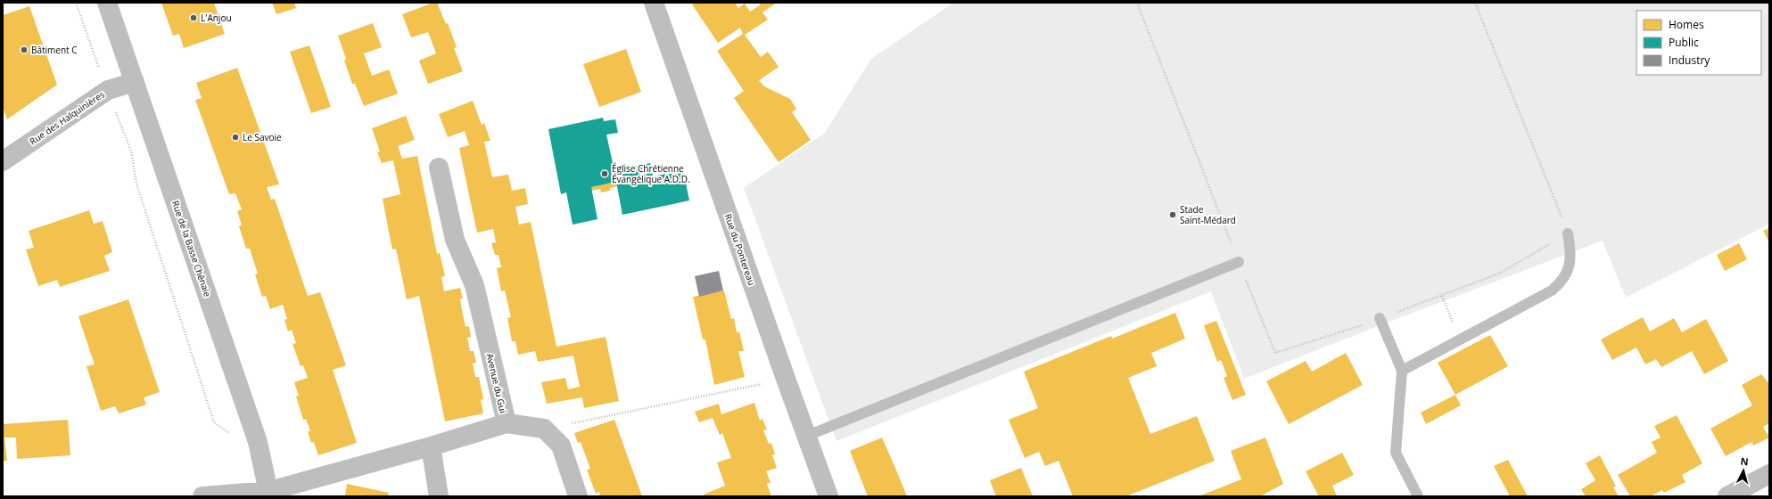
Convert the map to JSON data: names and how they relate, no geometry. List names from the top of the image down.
{
  "streets": {
    "street": [
      "Rue des Halquinières",
      "Rue de la Basse Chênaie",
      "Rue du Pontereau",
      "Avenue du Gui"
    ]
  },
  "crossings": [
    ["Rue des Halquinières", "Rue de la Basse Chênaie"],
    ["Rue de la Basse Chênaie", "Avenue du Gui"]
  ],
  "places": [
    "L'Anjou",
    "Bâtiment C",
    "Le Savoie",
    "Église Chrétienne Évangélique A.D.D.",
    "Stade Saint-Médard"
  ],
  "legend": ["Homes", "Public", "Industry"],
  "north": "top"
}
